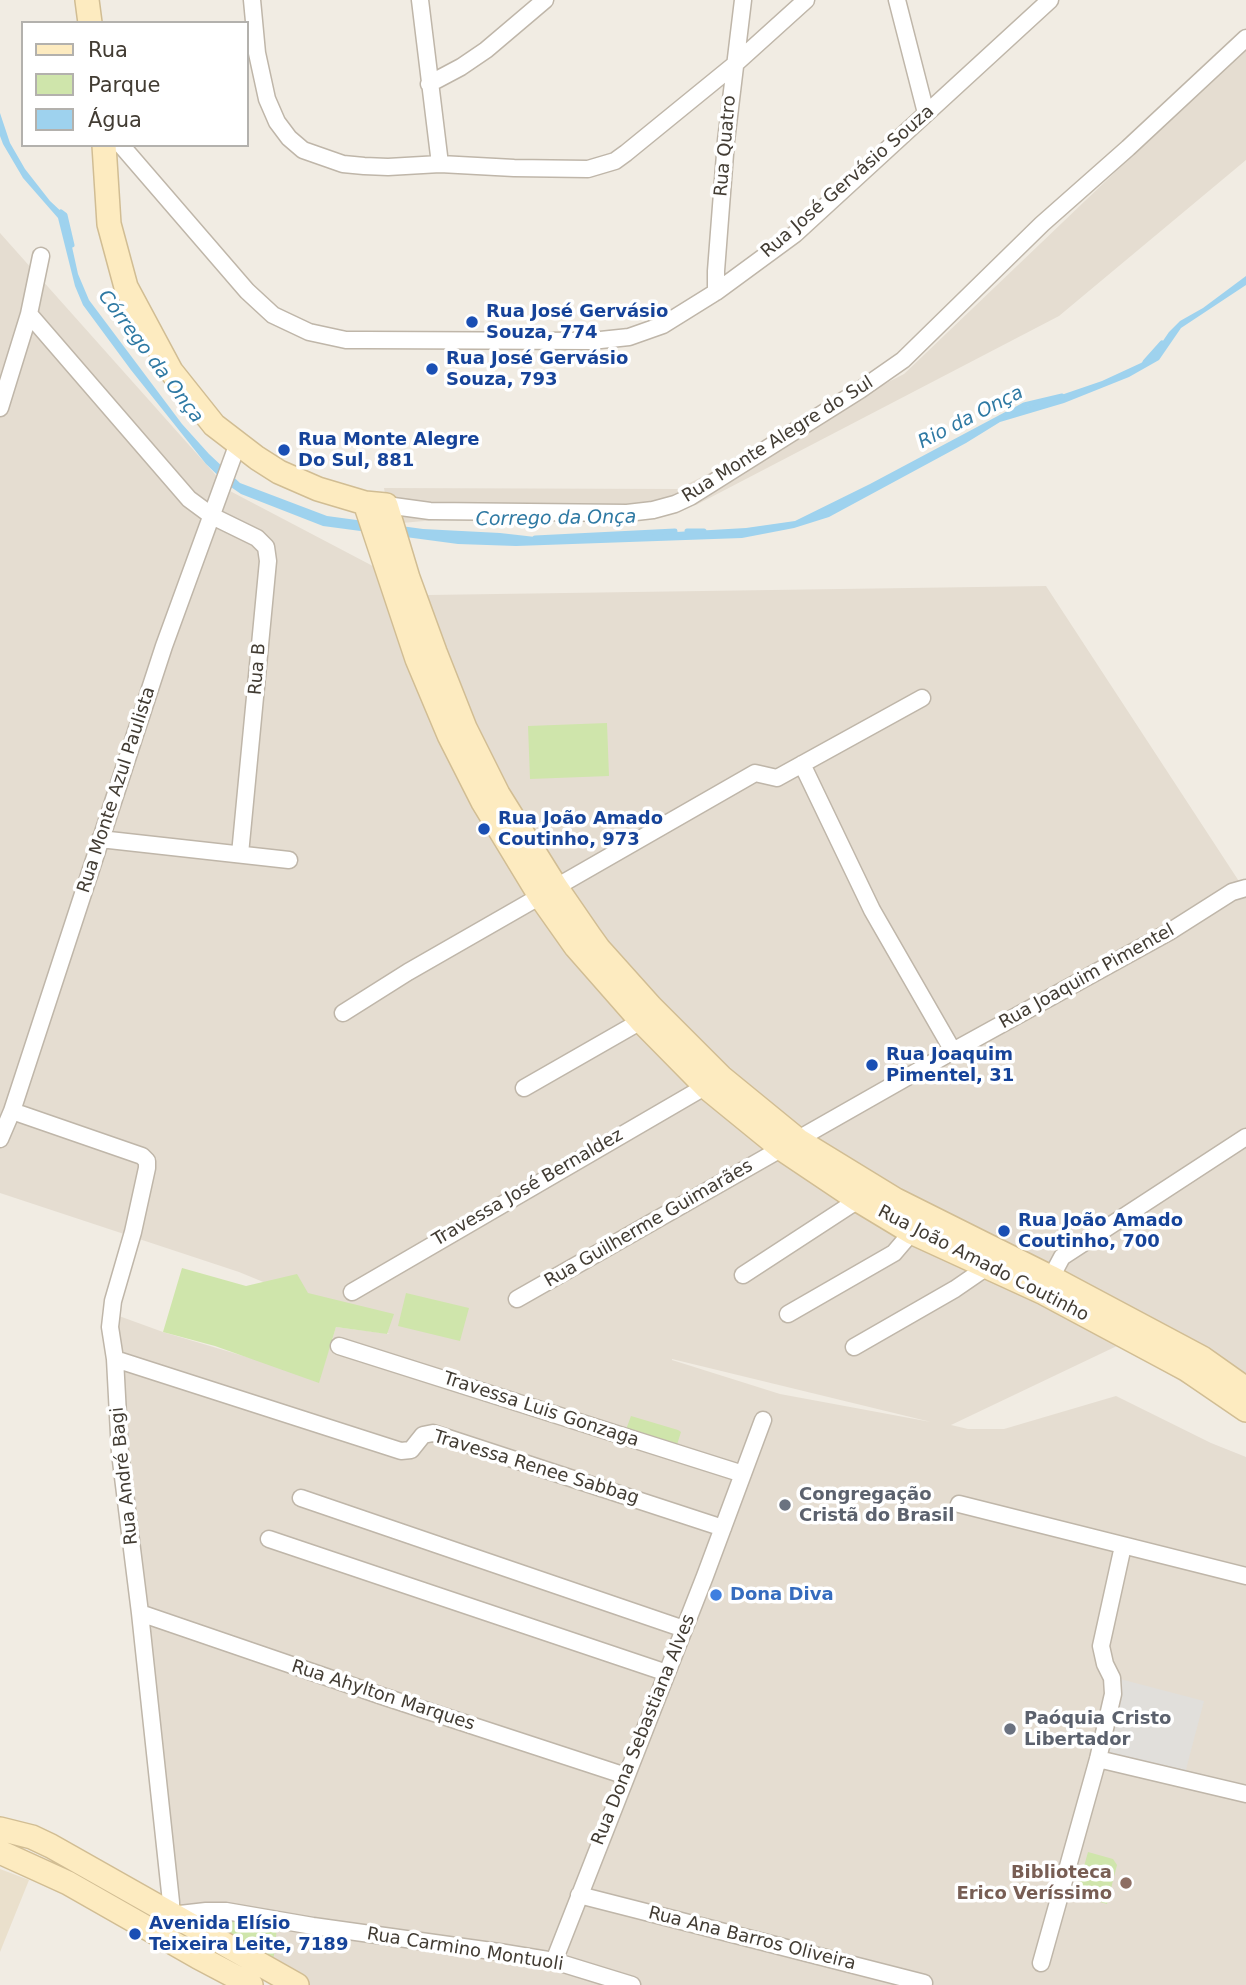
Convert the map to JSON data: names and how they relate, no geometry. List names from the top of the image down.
{
  "streets": {
    "street": [
      "Rua Quatro",
      "Rua José Gervásio Souza",
      "Rua Monte Alegre do Sul",
      "Rua B",
      "Rua Monte Azul Paulista",
      "Rua Joaquim Pimentel",
      "Travessa José Bernaldez",
      "Rua Guilherme Guimarães",
      "Rua João Amado Coutinho",
      "Travessa Luis Gonzaga",
      "Travessa Renee Sabbag",
      "Rua André Bagi",
      "Rua Ahylton Marques",
      "Rua Dona Sebastiana Alves",
      "Rua Ana Barros Oliveira",
      "Rua Carmino Montuoli"
    ]
  },
  "crossings": [
    ["Rua Quatro", "Rua José Gervásio Souza"],
    ["Rua Monte Alegre do Sul", "Rua Monte Azul Paulista"],
    ["Rua Monte Alegre do Sul", "Rua João Amado Coutinho"],
    ["Rua B", "Rua Monte Azul Paulista"],
    ["Rua Monte Azul Paulista", "Rua André Bagi"],
    ["Rua Joaquim Pimentel", "Rua Guilherme Guimarães"],
    ["Rua Joaquim Pimentel", "Rua João Amado Coutinho"],
    ["Travessa José Bernaldez", "Rua João Amado Coutinho"],
    ["Rua Guilherme Guimarães", "Rua João Amado Coutinho"],
    ["Travessa Luis Gonzaga", "Rua Dona Sebastiana Alves"],
    ["Travessa Renee Sabbag", "Rua André Bagi"],
    ["Travessa Renee Sabbag", "Rua Dona Sebastiana Alves"],
    ["Rua André Bagi", "Rua Ahylton Marques"],
    ["Rua André Bagi", "Rua Carmino Montuoli"],
    ["Rua Ahylton Marques", "Rua Dona Sebastiana Alves"],
    ["Rua Dona Sebastiana Alves", "Rua Ana Barros Oliveira"],
    ["Rua Dona Sebastiana Alves", "Rua Carmino Montuoli"]
  ],
  "water": ["Córrego da Onça", "Rio da Onça", "Corrego da Onça"],
  "places": [
    "Rua José Gervásio Souza, 774",
    "Rua José Gervásio Souza, 793",
    "Rua Monte Alegre Do Sul, 881",
    "Rua João Amado Coutinho, 973",
    "Rua Joaquim Pimentel, 31",
    "Rua João Amado Coutinho, 700",
    "Congregação Cristã do Brasil",
    "Dona Diva",
    "Paóquia Cristo Libertador",
    "Biblioteca Erico Veríssimo",
    "Avenida Elísio Teixeira Leite, 7189"
  ],
  "legend": ["Rua", "Parque", "Água"]
}
